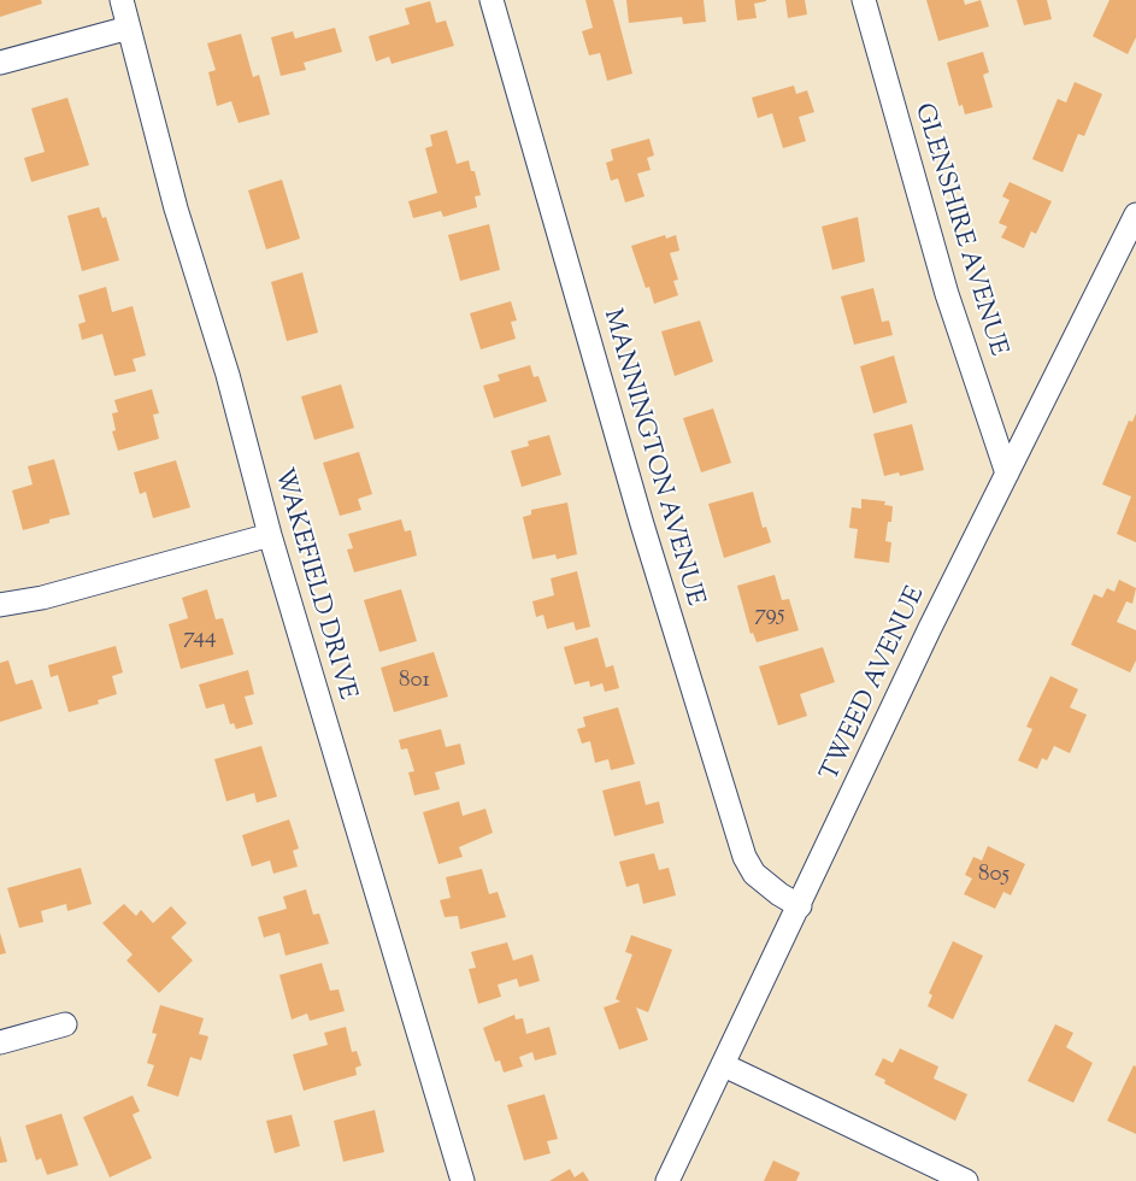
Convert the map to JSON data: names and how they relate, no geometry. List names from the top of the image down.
{
  "streets": {
    "street": [
      "GLENSHIRE AVENUE",
      "MANNINGTON AVENUE",
      "WAKEFIELD DRIVE",
      "TWEED AVENUE"
    ]
  },
  "crossings": [
    ["GLENSHIRE AVENUE", "TWEED AVENUE"],
    ["MANNINGTON AVENUE", "TWEED AVENUE"]
  ],
  "house_numbers": [
    "795",
    "744",
    "801",
    "805"
  ]
}
